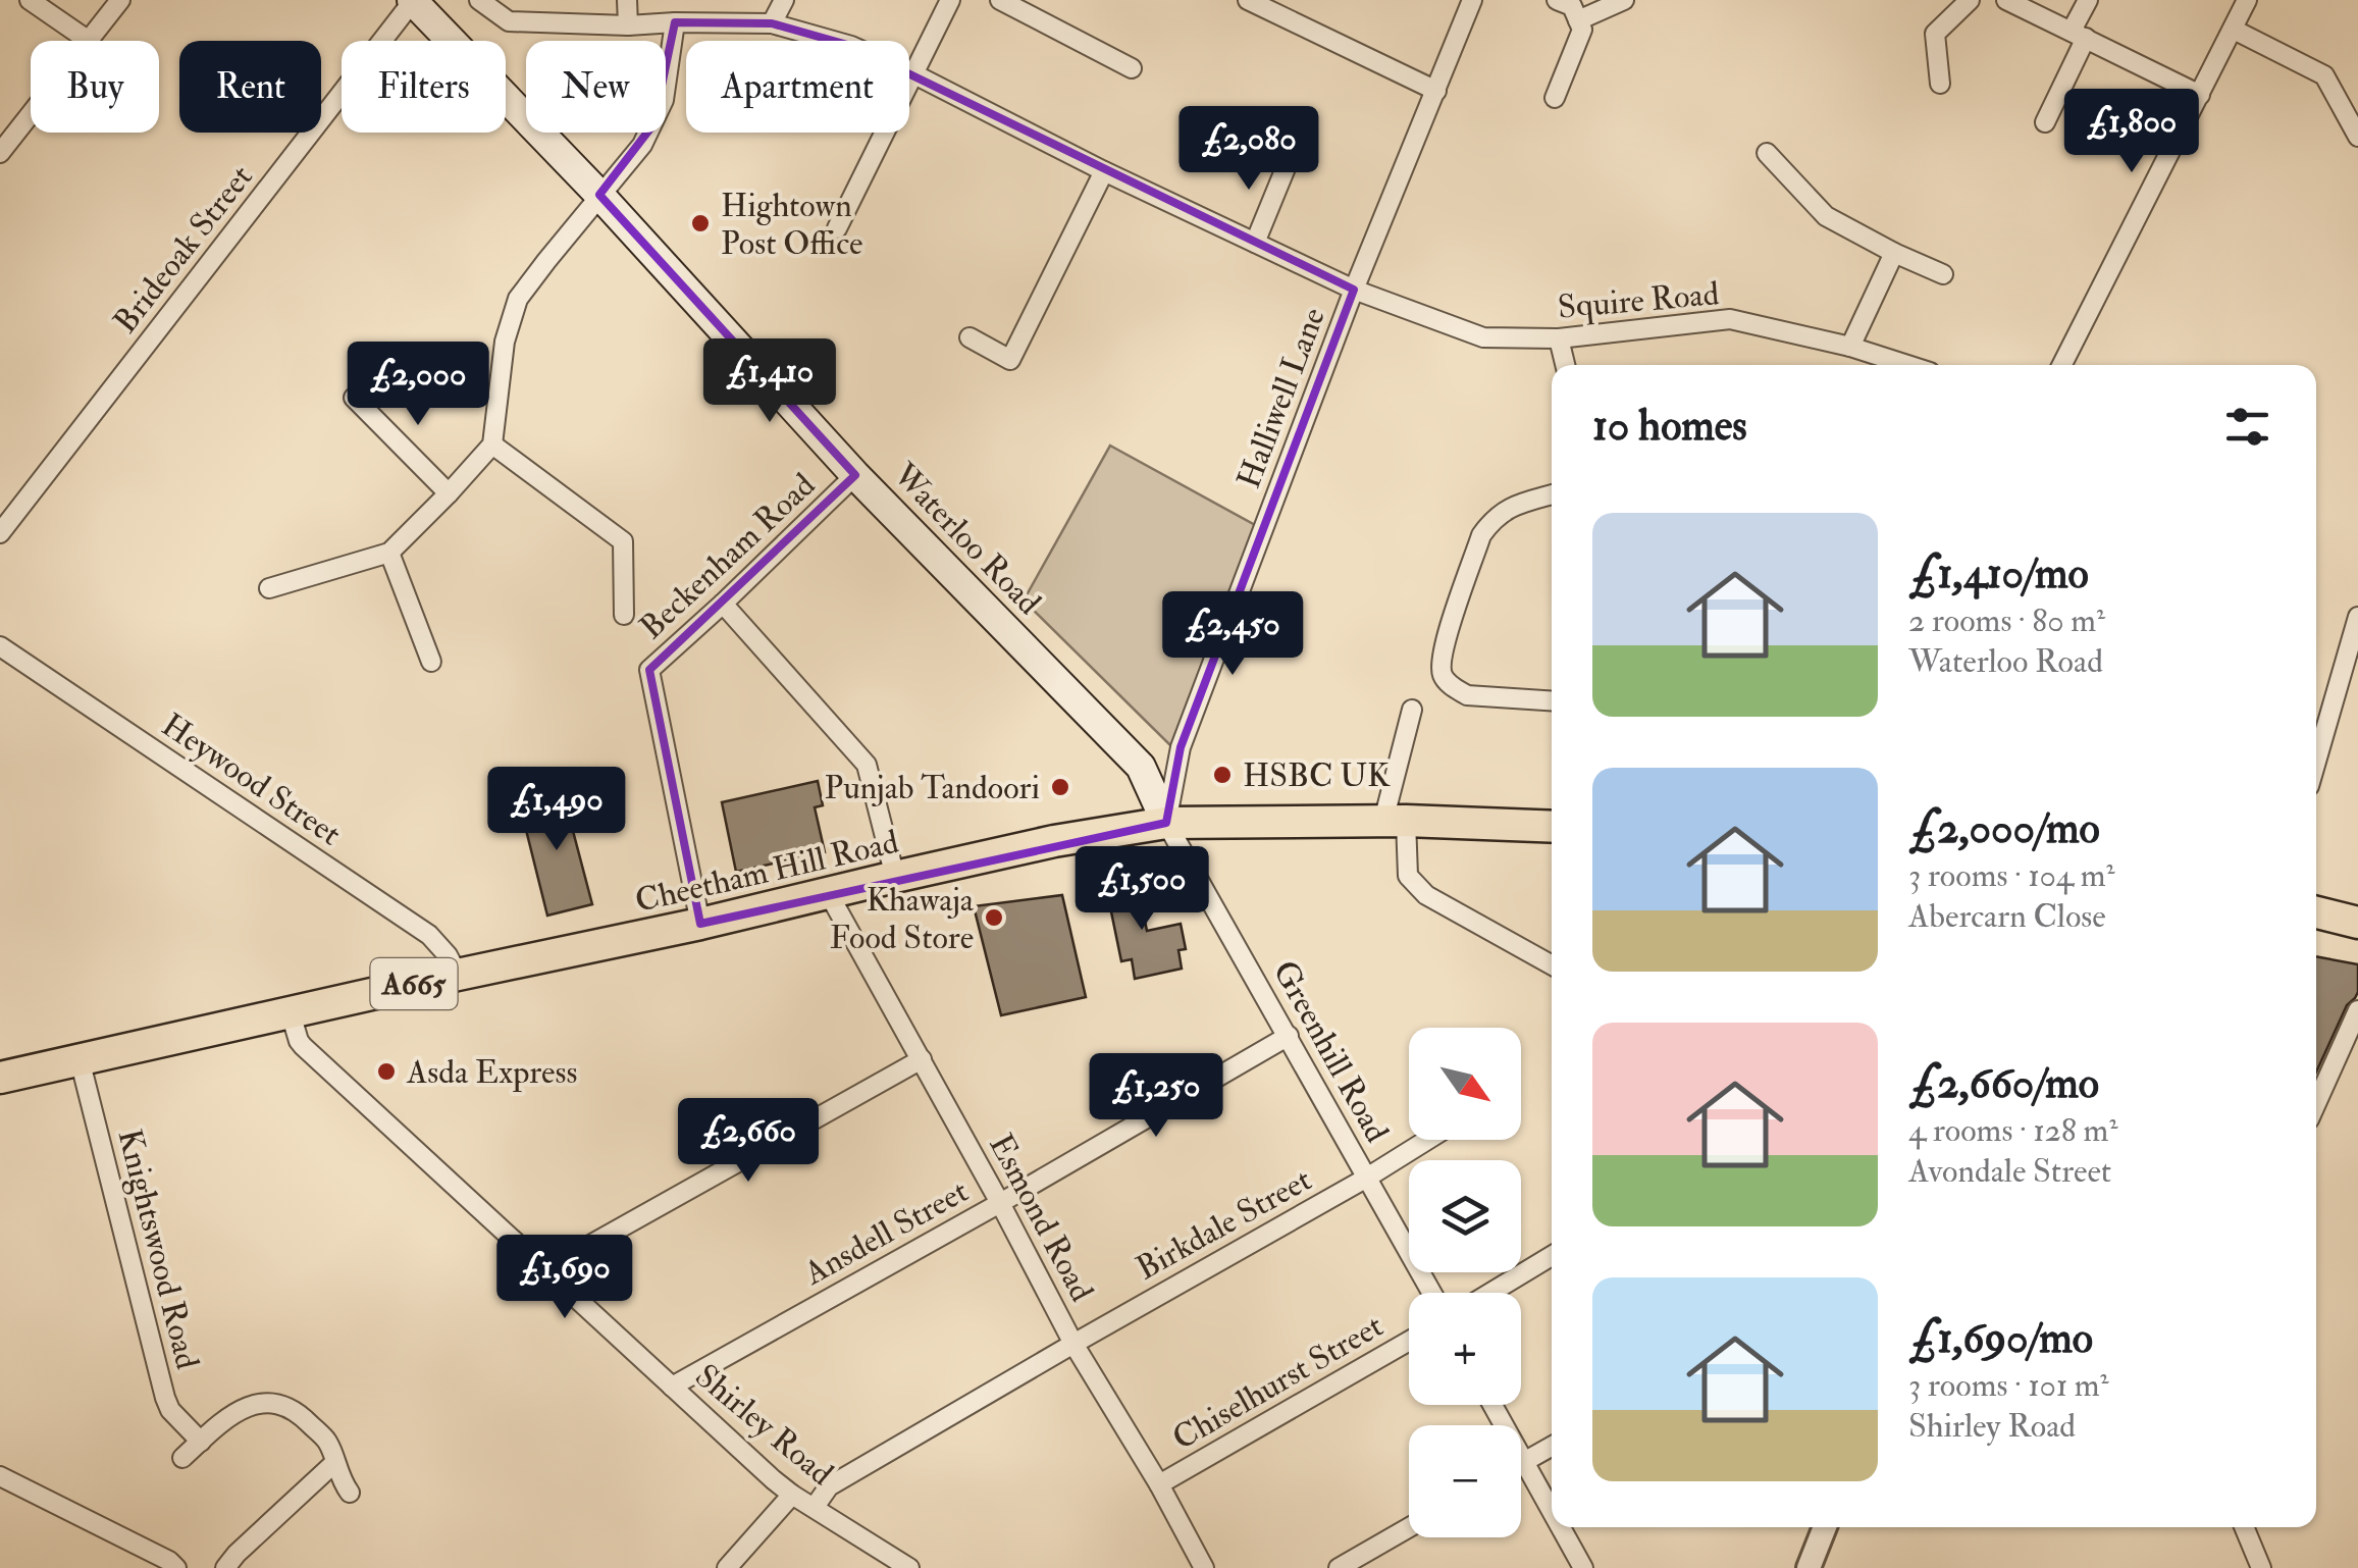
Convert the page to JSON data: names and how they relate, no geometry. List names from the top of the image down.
{
  "streets": {
    "highway": ["Cheetham Hill Road", "A665"],
    "main road": ["Waterloo Road"],
    "street": [
      "Brideoak Street",
      "Squire Road",
      "Halliwell Lane",
      "Beckenham Road",
      "Heywood Street",
      "Greenhill Road",
      "Esmond Road",
      "Birkdale Street",
      "Ansdell Street",
      "Knightswood Road",
      "Chiselhurst Street",
      "Shirley Road"
    ]
  },
  "crossings": [
    ["Brideoak Street", "Waterloo Road"],
    ["Squire Road", "Halliwell Lane"],
    ["Halliwell Lane", "Waterloo Road"],
    ["Halliwell Lane", "Cheetham Hill Road"],
    ["Halliwell Lane", "Greenhill Road"],
    ["Waterloo Road", "Beckenham Road"],
    ["Waterloo Road", "Cheetham Hill Road"],
    ["Waterloo Road", "Greenhill Road"],
    ["Beckenham Road", "Cheetham Hill Road"],
    ["Heywood Street", "Cheetham Hill Road"],
    ["Cheetham Hill Road", "Greenhill Road"],
    ["Cheetham Hill Road", "Esmond Road"],
    ["Cheetham Hill Road", "Knightswood Road"],
    ["Cheetham Hill Road", "Shirley Road"],
    ["Greenhill Road", "Birkdale Street"],
    ["Greenhill Road", "Ansdell Street"],
    ["Esmond Road", "Birkdale Street"],
    ["Esmond Road", "Ansdell Street"],
    ["Esmond Road", "Chiselhurst Street"],
    ["Birkdale Street", "Shirley Road"],
    ["Ansdell Street", "Shirley Road"]
  ],
  "places": [
    "Hightown Post Office",
    "HSBC UK",
    "Punjab Tandoori",
    "Khawaja Food Store",
    "Asda Express"
  ],
  "north": "bottom right",
  "page": {
    "chip": [
      "Buy",
      "Rent",
      "Filters",
      "New",
      "Apartment"
    ],
    "price": [
      "£1,800",
      "£2,080",
      "£1,410",
      "£2,000",
      "£2,450",
      "£1,490",
      "£1,500",
      "£1,250",
      "£2,660",
      "£1,690"
    ],
    "heading": "10 homes",
    "list": [
      {
        "name": "£1,410/mo",
        "note": "2 rooms · 80 m² · Waterloo Road"
      },
      {
        "name": "£2,000/mo",
        "note": "3 rooms · 104 m² · Abercarn Close"
      },
      {
        "name": "£2,660/mo",
        "note": "4 rooms · 128 m² · Avondale Street"
      },
      {
        "name": "£1,690/mo",
        "note": "3 rooms · 101 m² · Shirley Road"
      }
    ],
    "map_buttons": ["+", "−"]
  }
}
